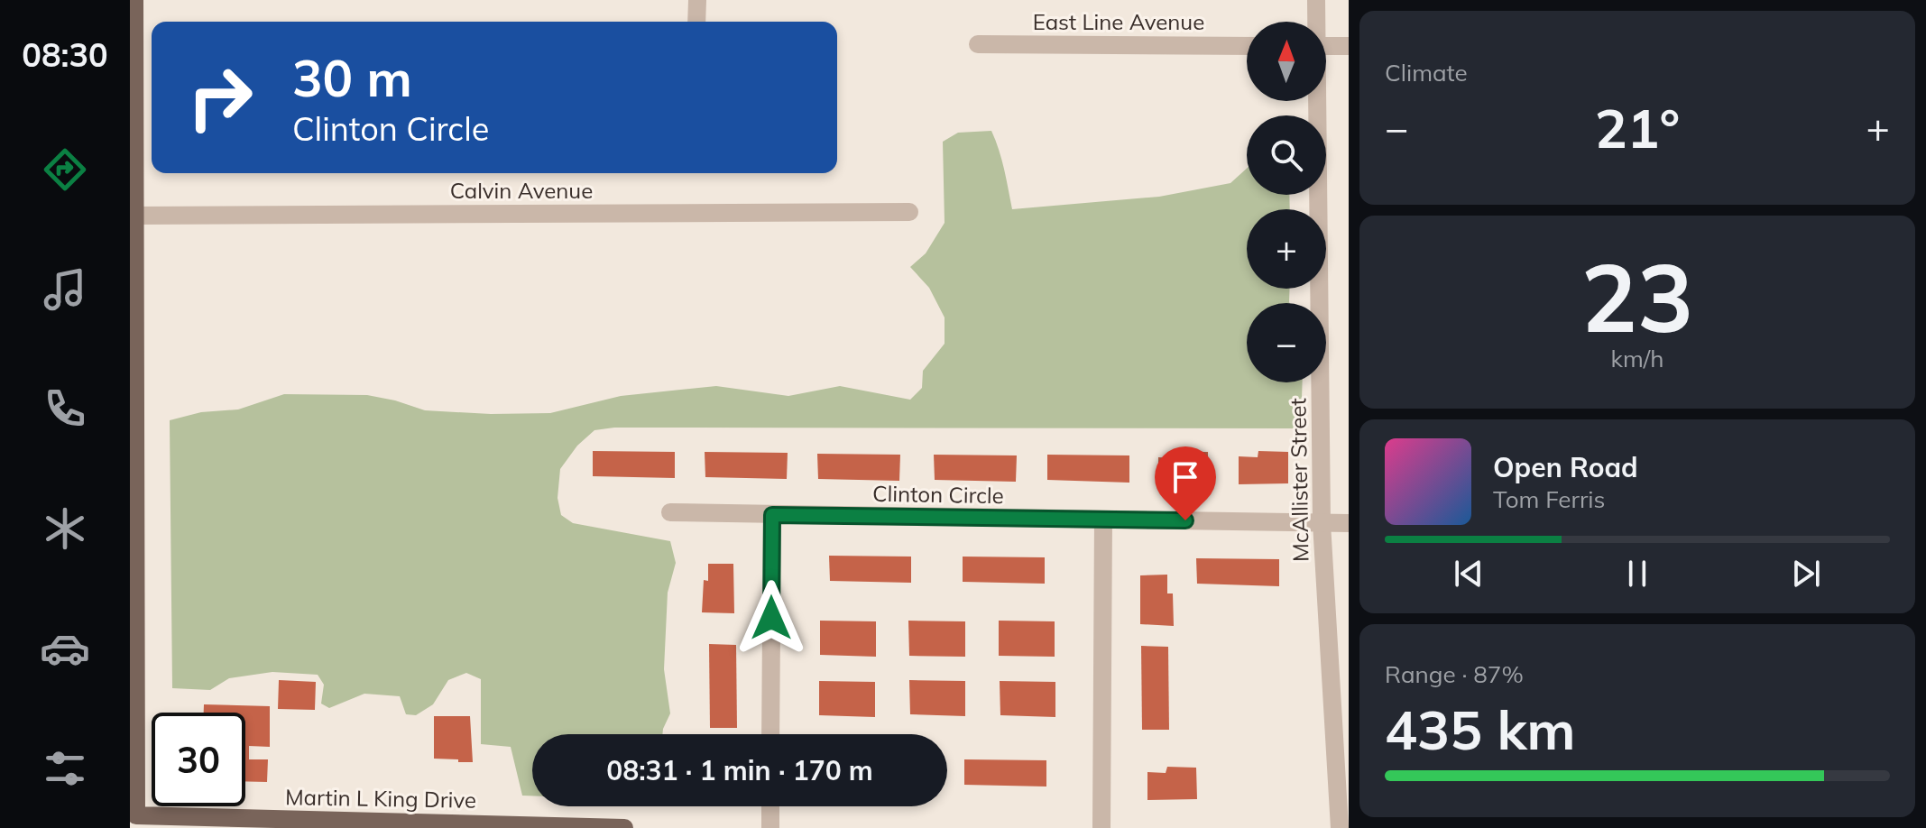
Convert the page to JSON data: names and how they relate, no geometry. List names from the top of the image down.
{
  "streets": {
    "main road": ["Martin L King Drive"],
    "street": [
      "East Line Avenue",
      "Calvin Avenue",
      "McAllister Street",
      "Clinton Circle"
    ]
  },
  "crossings": [
    ["McAllister Street", "Clinton Circle"]
  ],
  "north": "top",
  "page": {
    "tabs": "08:30",
    "tile": [
      "Climate",
      ["23", "km/h"],
      ["Range · 87%", "435 km"]
    ],
    "map_buttons": ["+", "−"],
    "turn": ["30 m", "Clinton Circle"],
    "heat": ["−", "21°", "+"],
    "song": ["Open Road", "Tom Ferris"],
    "limit": "30",
    "trip": "08:31 · 1 min · 170 m"
  }
}
